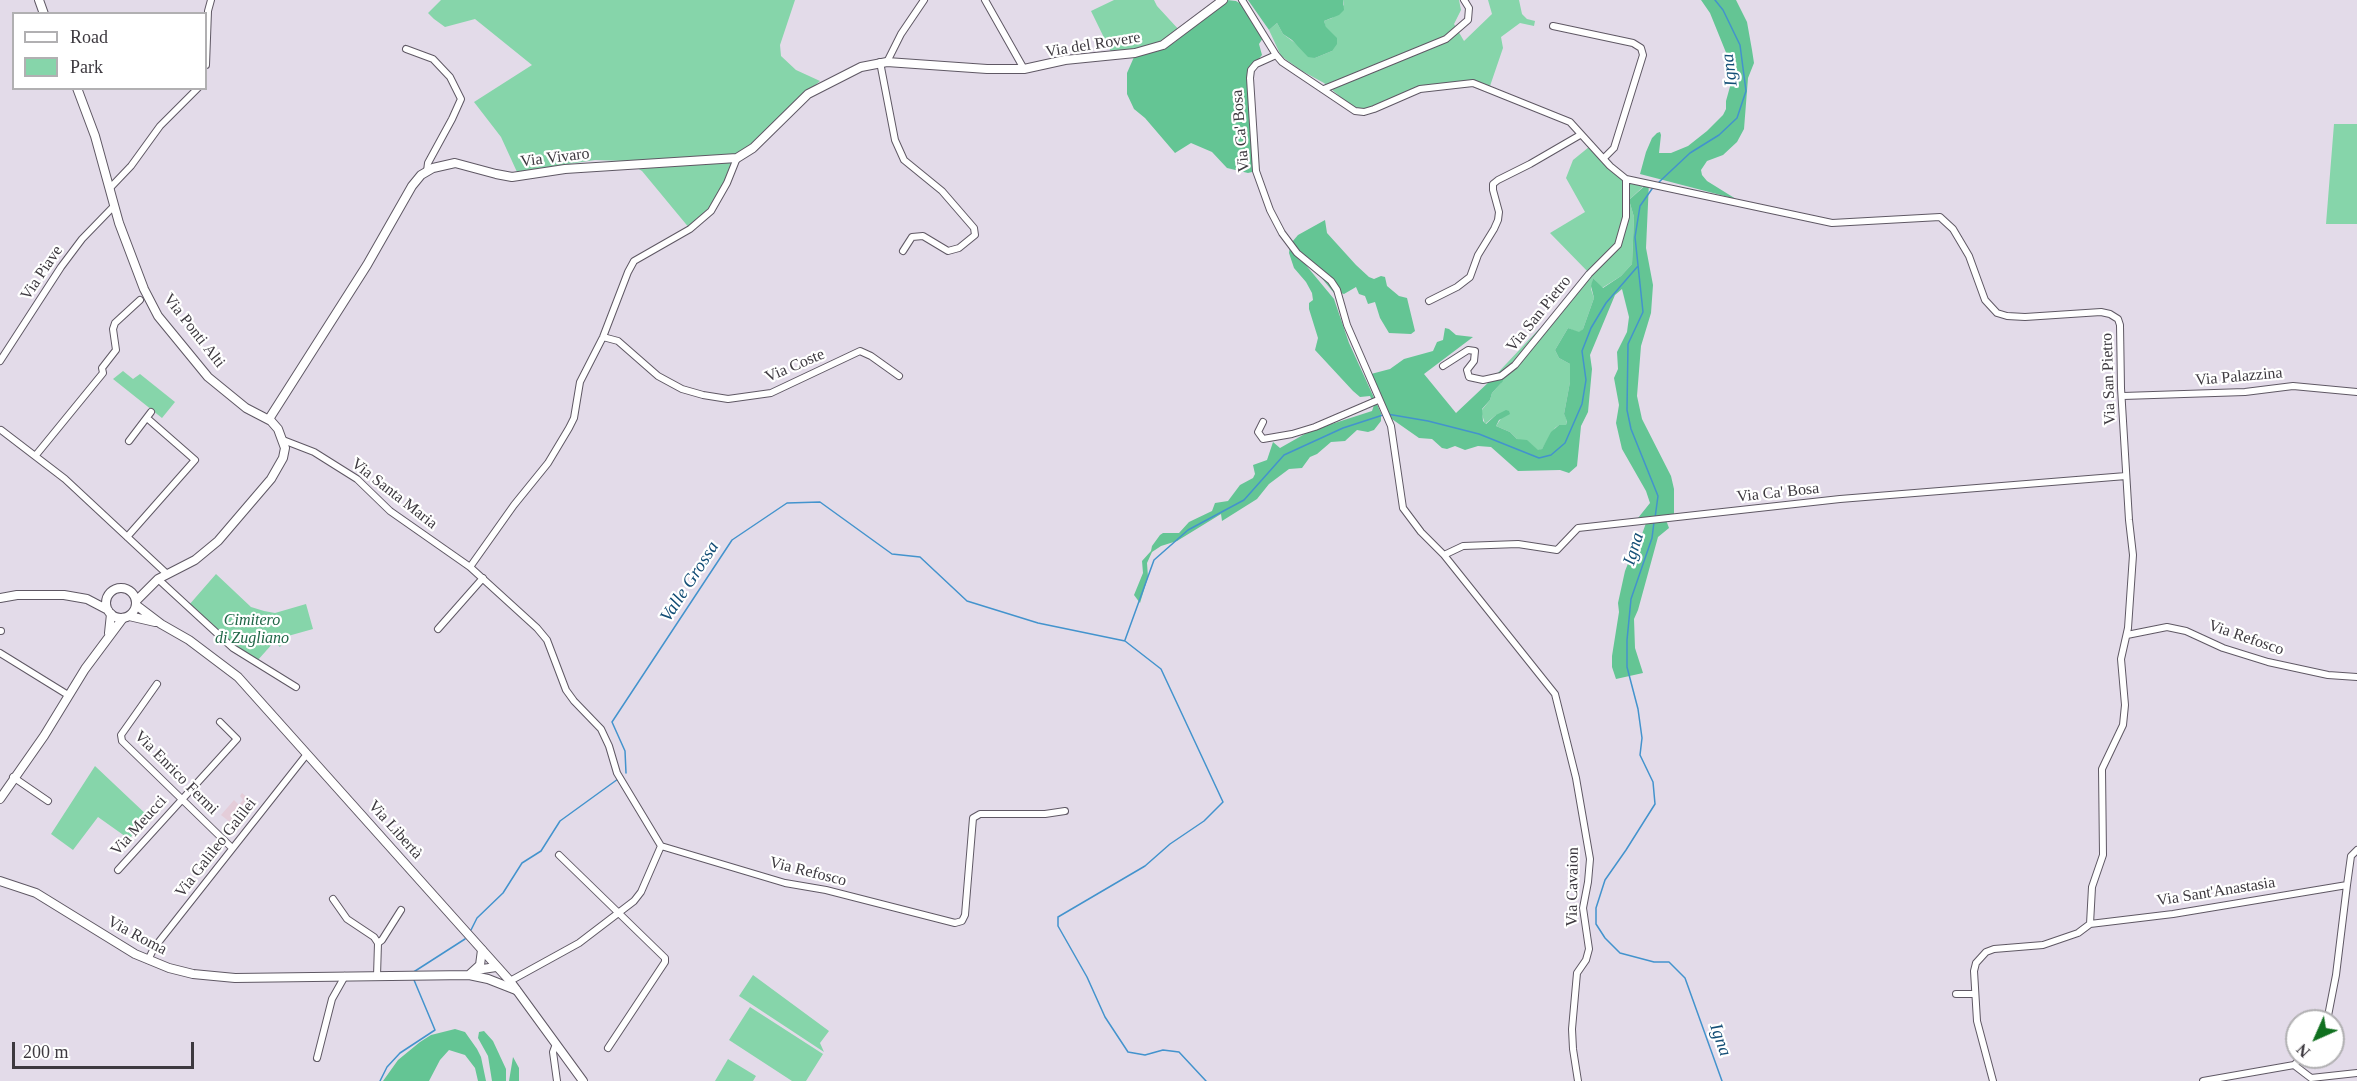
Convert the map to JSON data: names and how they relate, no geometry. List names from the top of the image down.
{
  "streets": {
    "main road": ["Via Ponti Alti", "Via Libertà"],
    "street": [
      "Via del Rovere",
      "Via Ca' Bosa",
      "Via Vivaro",
      "Via Piave",
      "Via San Pietro",
      "Via Coste",
      "Via Palazzina",
      "Via Santa Maria",
      "Via Refosco",
      "Via Enrico Fermi",
      "Via Meucci",
      "Via Galileo Galilei",
      "Via Cavaion",
      "Via Sant'Anastasia",
      "Via Roma"
    ]
  },
  "crossings": [
    ["Via Ca' Bosa", "Via San Pietro"],
    ["Via Ca' Bosa", "Via Cavaion"],
    ["Via Piave", "Via Ponti Alti"],
    ["Via San Pietro", "Via Palazzina"],
    ["Via San Pietro", "Via Refosco"],
    ["Via San Pietro", "Via Sant'Anastasia"],
    ["Via Ponti Alti", "Via Santa Maria"],
    ["Via Santa Maria", "Via Refosco"],
    ["Via Enrico Fermi", "Via Meucci"],
    ["Via Enrico Fermi", "Via Galileo Galilei"],
    ["Via Libertà", "Via Galileo Galilei"],
    ["Via Libertà", "Via Roma"],
    ["Via Galileo Galilei", "Via Roma"]
  ],
  "water": ["Igna", "Valle Grossa"],
  "parks": ["Cimitero di Zugliano"],
  "legend": ["Road", "Park"],
  "scale_bar": "200 m",
  "north": "bottom left"
}
